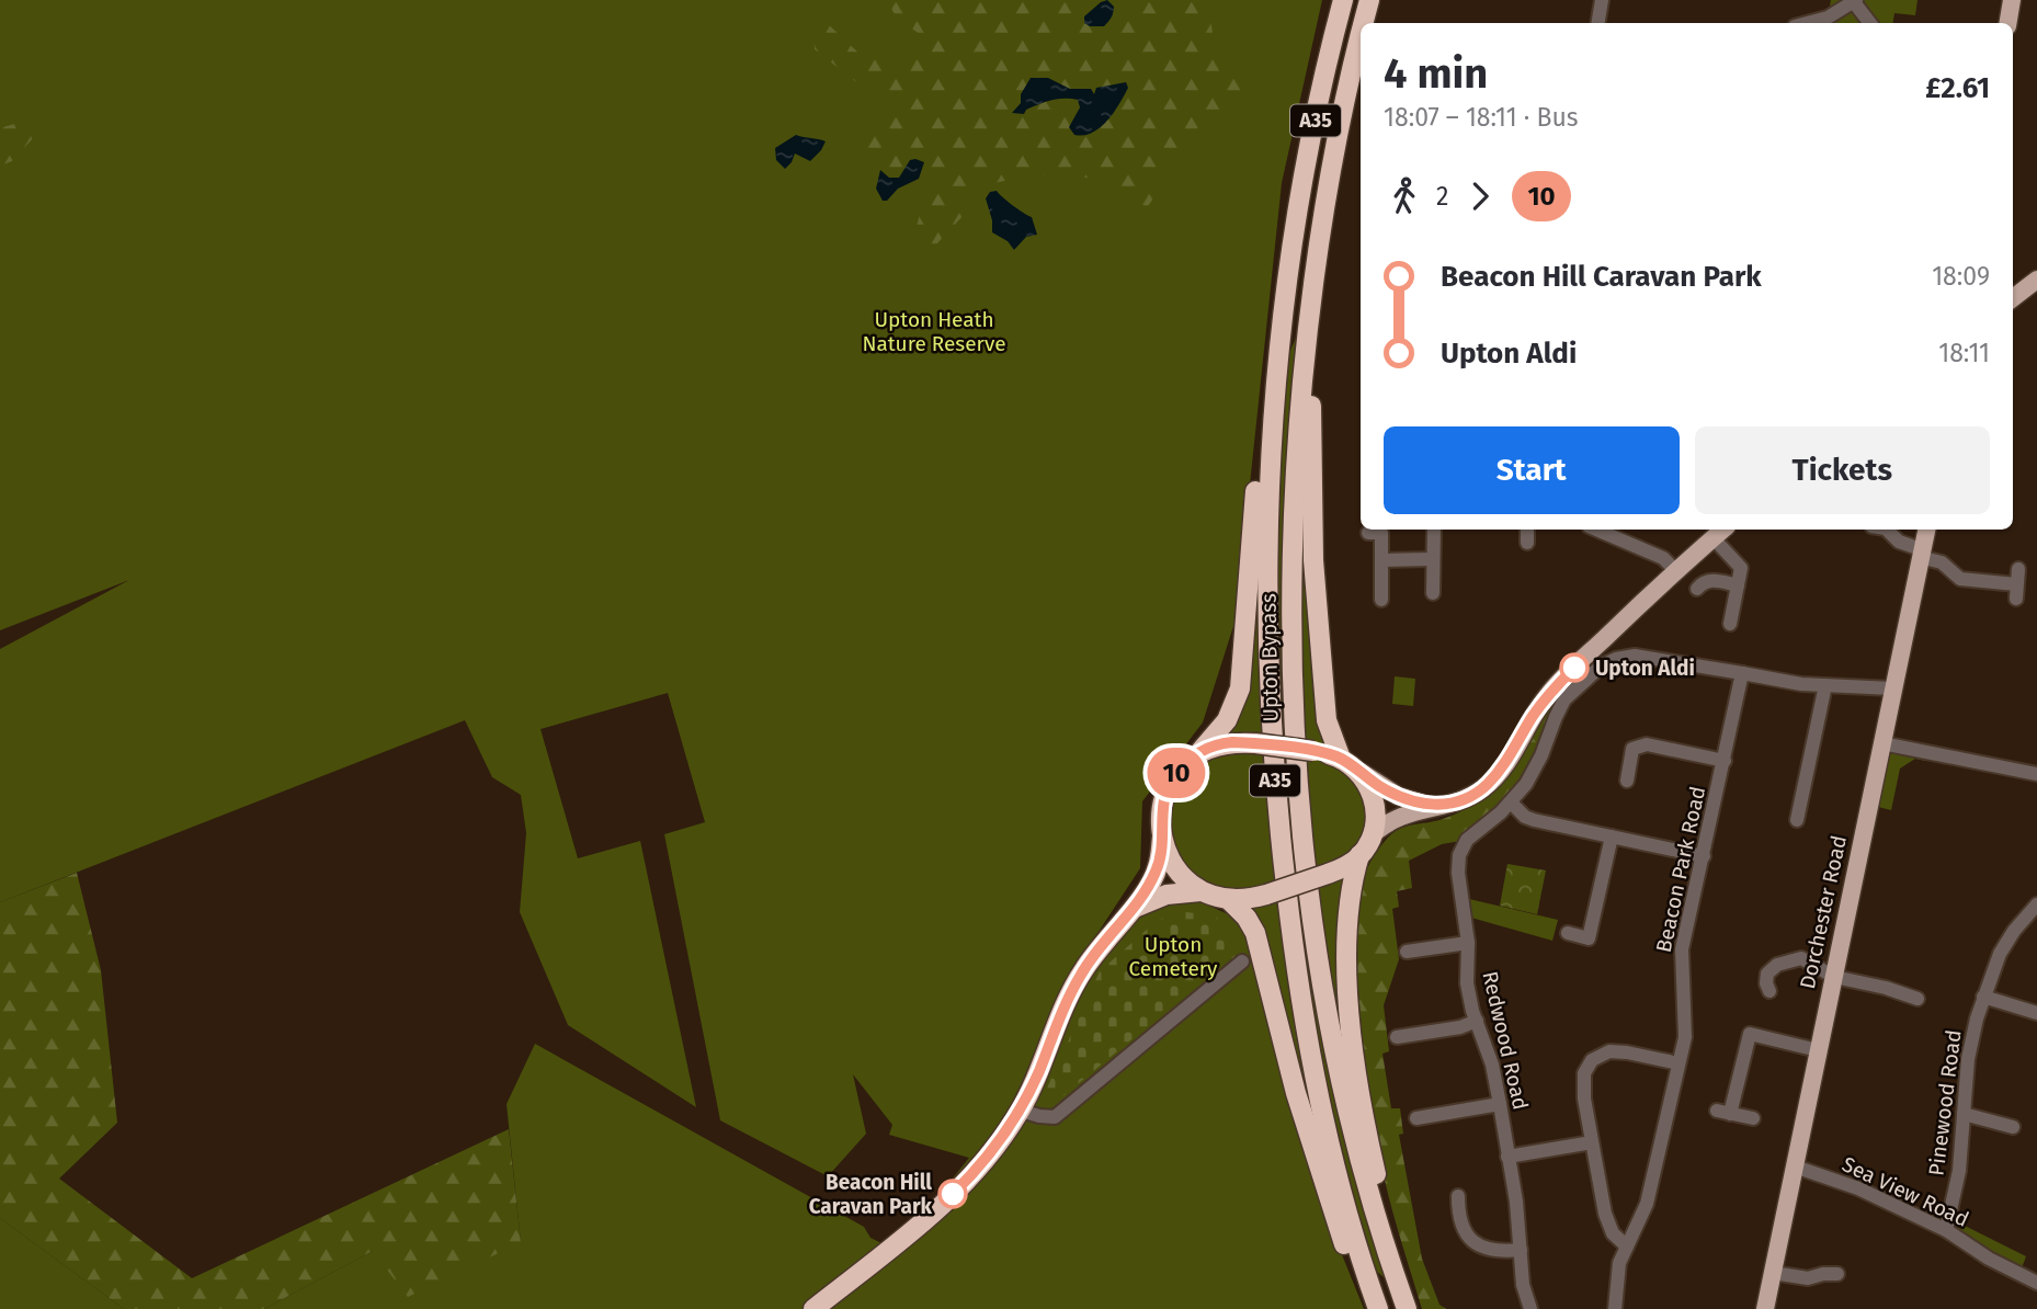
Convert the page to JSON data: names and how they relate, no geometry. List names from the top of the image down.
{
  "streets": {
    "highway": ["A35", "Upton Bypass"],
    "main road": ["Dorchester Road"],
    "street": [
      "Beacon Park Road",
      "Redwood Road",
      "Pinewood Road",
      "Sea View Road"
    ]
  },
  "crossings": [
    ["A35", "Upton Bypass"],
    ["Dorchester Road", "Sea View Road"],
    ["Pinewood Road", "Sea View Road"]
  ],
  "parks": ["Upton Heath Nature Reserve", "Upton Cemetery"],
  "places": ["Upton Aldi", "Beacon Hill Caravan Park"],
  "lines": ["bus line 10"],
  "page": {
    "on_map": "10",
    "heading": ["4 min", "18:07 – 18:11 · Bus", "£2.61"],
    "legs": ["2", "10"],
    "list": [
      {
        "name": "Beacon Hill Caravan Park",
        "value": "18:09"
      },
      {
        "name": "Upton Aldi",
        "value": "18:11"
      }
    ],
    "buttons": ["Start", "Tickets"]
  }
}
